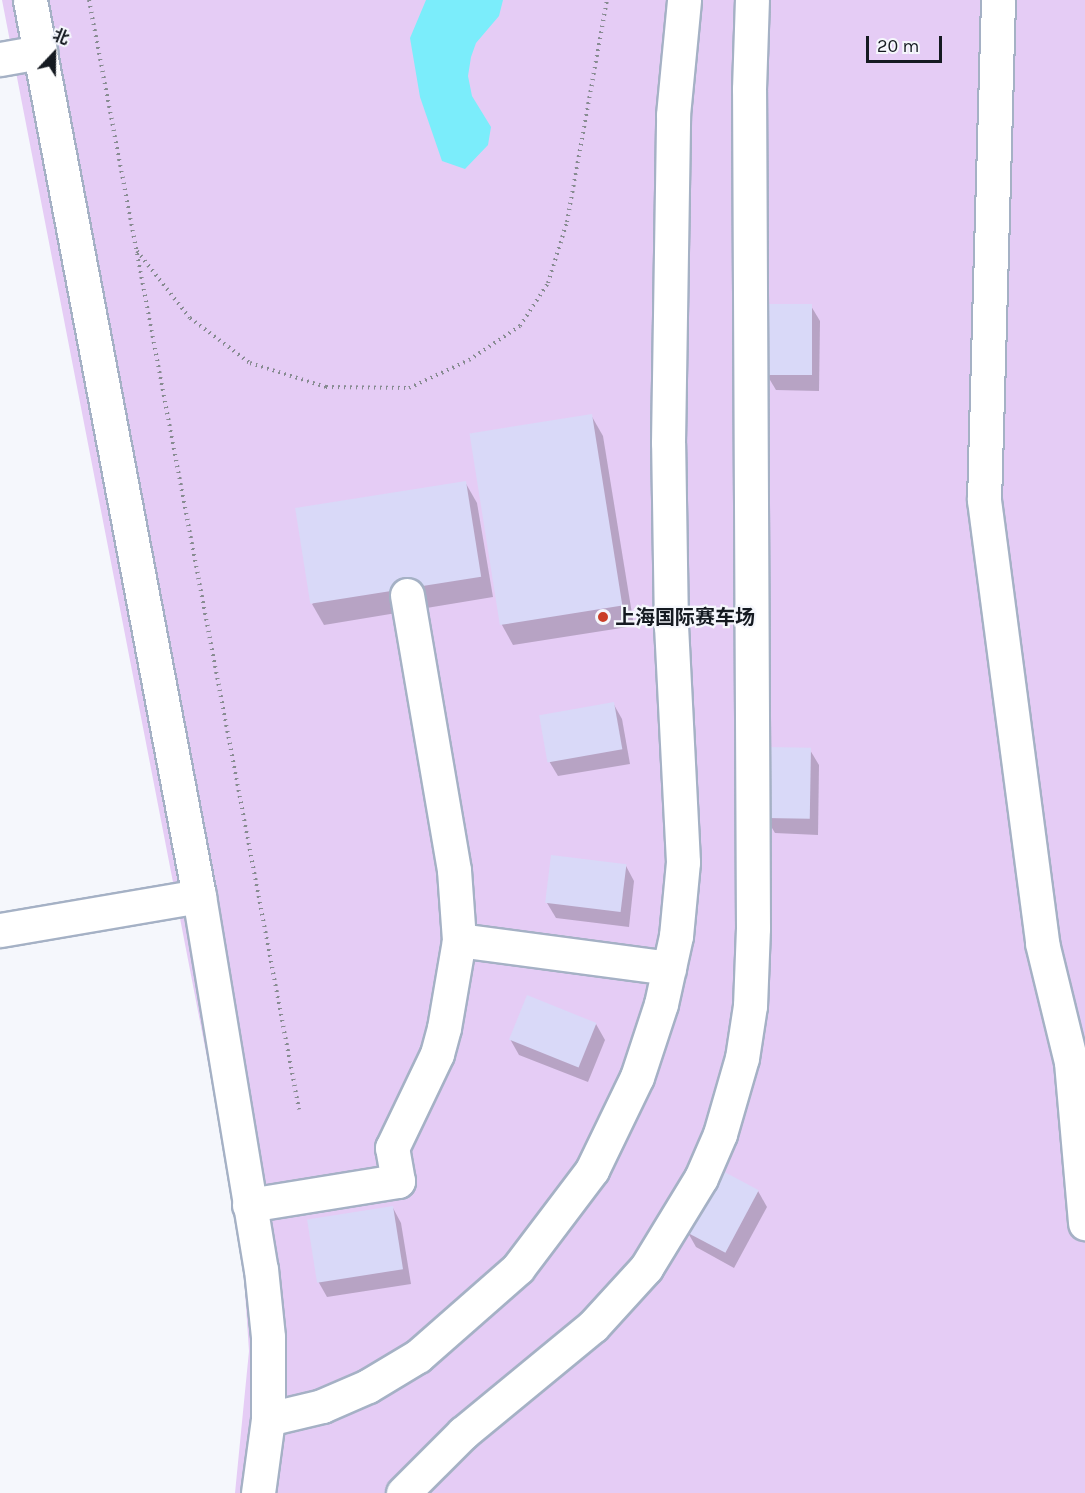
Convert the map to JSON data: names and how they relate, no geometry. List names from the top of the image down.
{
  "places": ["上海国际赛车场"],
  "scale_bar": "20 m",
  "north": "top"
}
